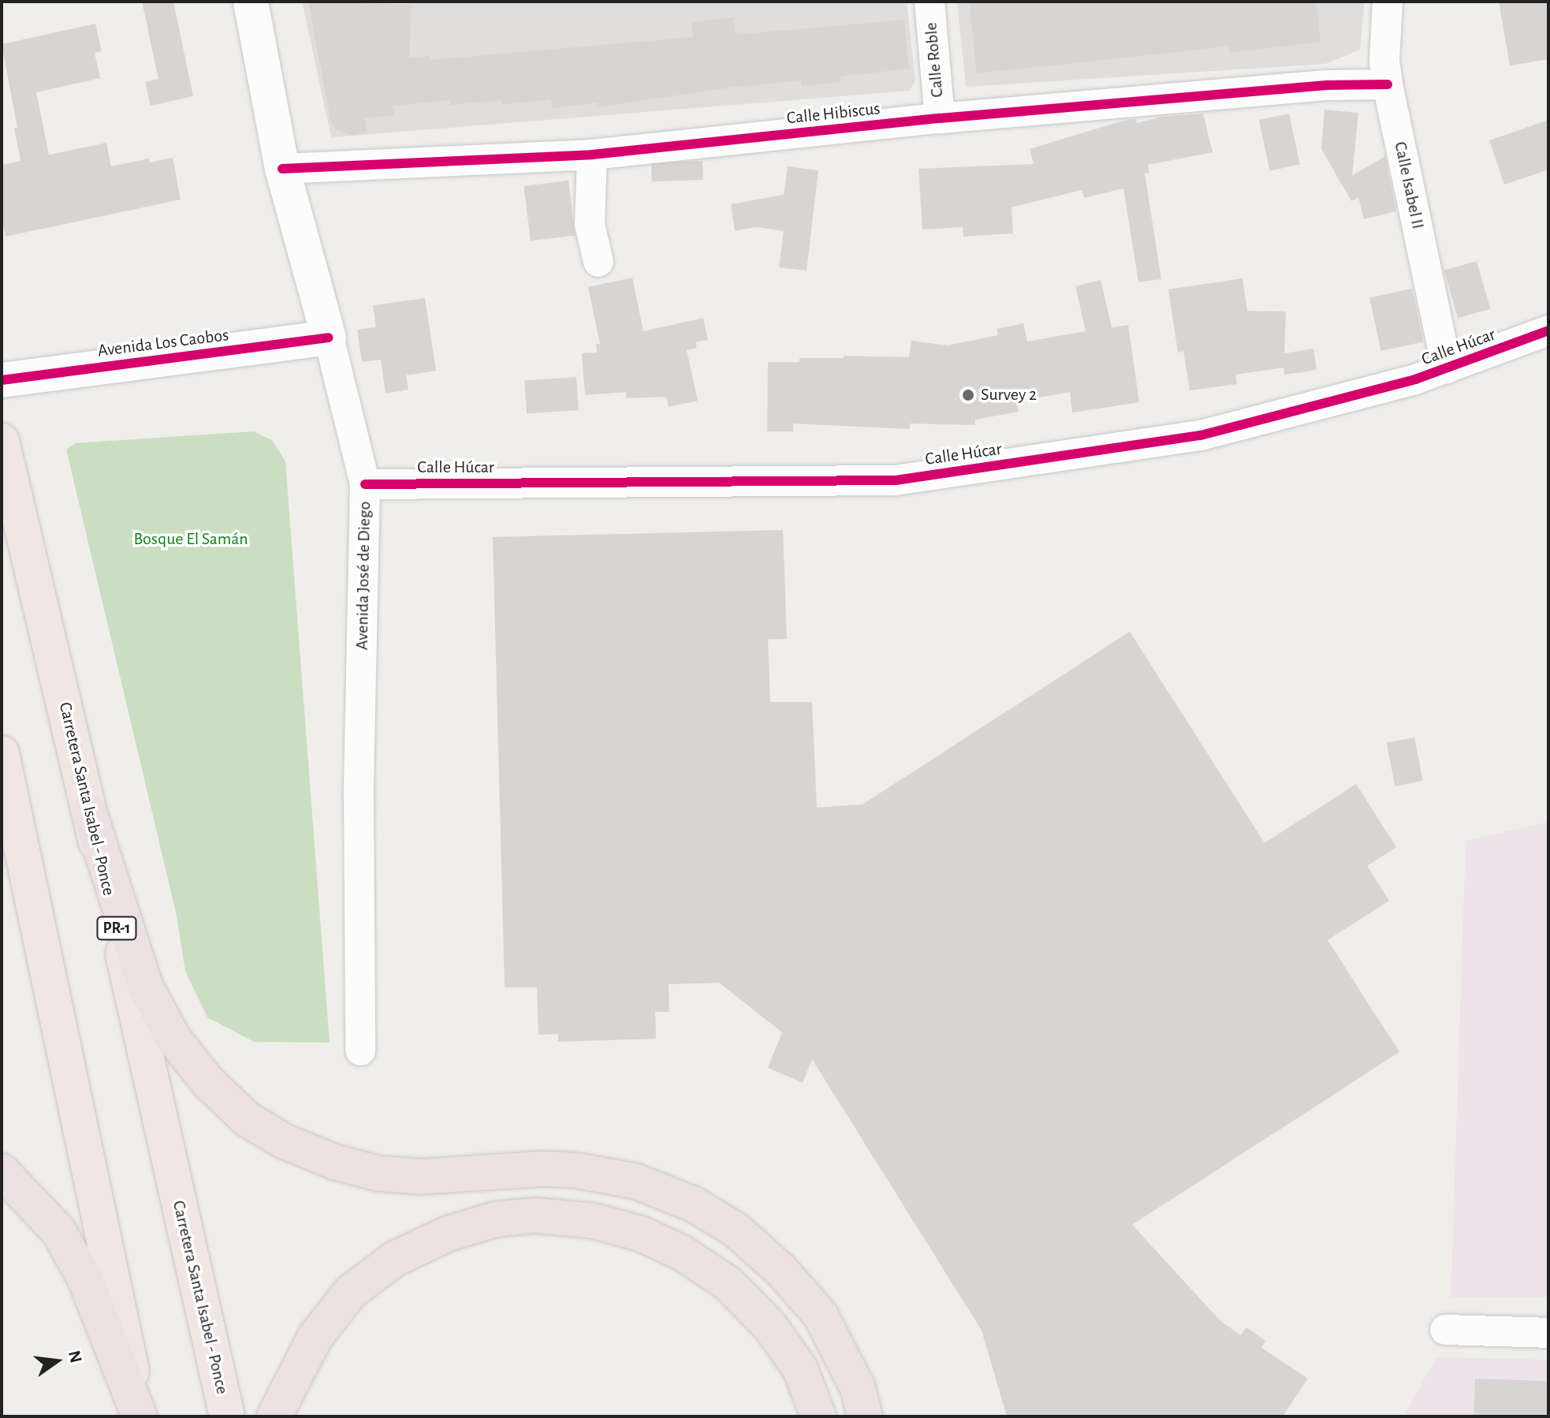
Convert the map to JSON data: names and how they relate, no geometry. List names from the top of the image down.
{
  "streets": {
    "highway": ["Carretera Santa Isabel - Ponce", "PR-1"],
    "street": [
      "Calle Roble",
      "Calle Hibiscus",
      "Calle Isabel II",
      "Avenida Los Caobos",
      "Calle Húcar",
      "Avenida José de Diego"
    ]
  },
  "crossings": [
    ["Calle Roble", "Calle Hibiscus"],
    ["Calle Hibiscus", "Calle Isabel II"],
    ["Calle Hibiscus", "Avenida José de Diego"],
    ["Calle Isabel II", "Calle Húcar"],
    ["Avenida Los Caobos", "Avenida José de Diego"],
    ["Calle Húcar", "Avenida José de Diego"]
  ],
  "parks": ["Bosque El Samán"],
  "places": ["Survey 2"],
  "north": "right"
}
